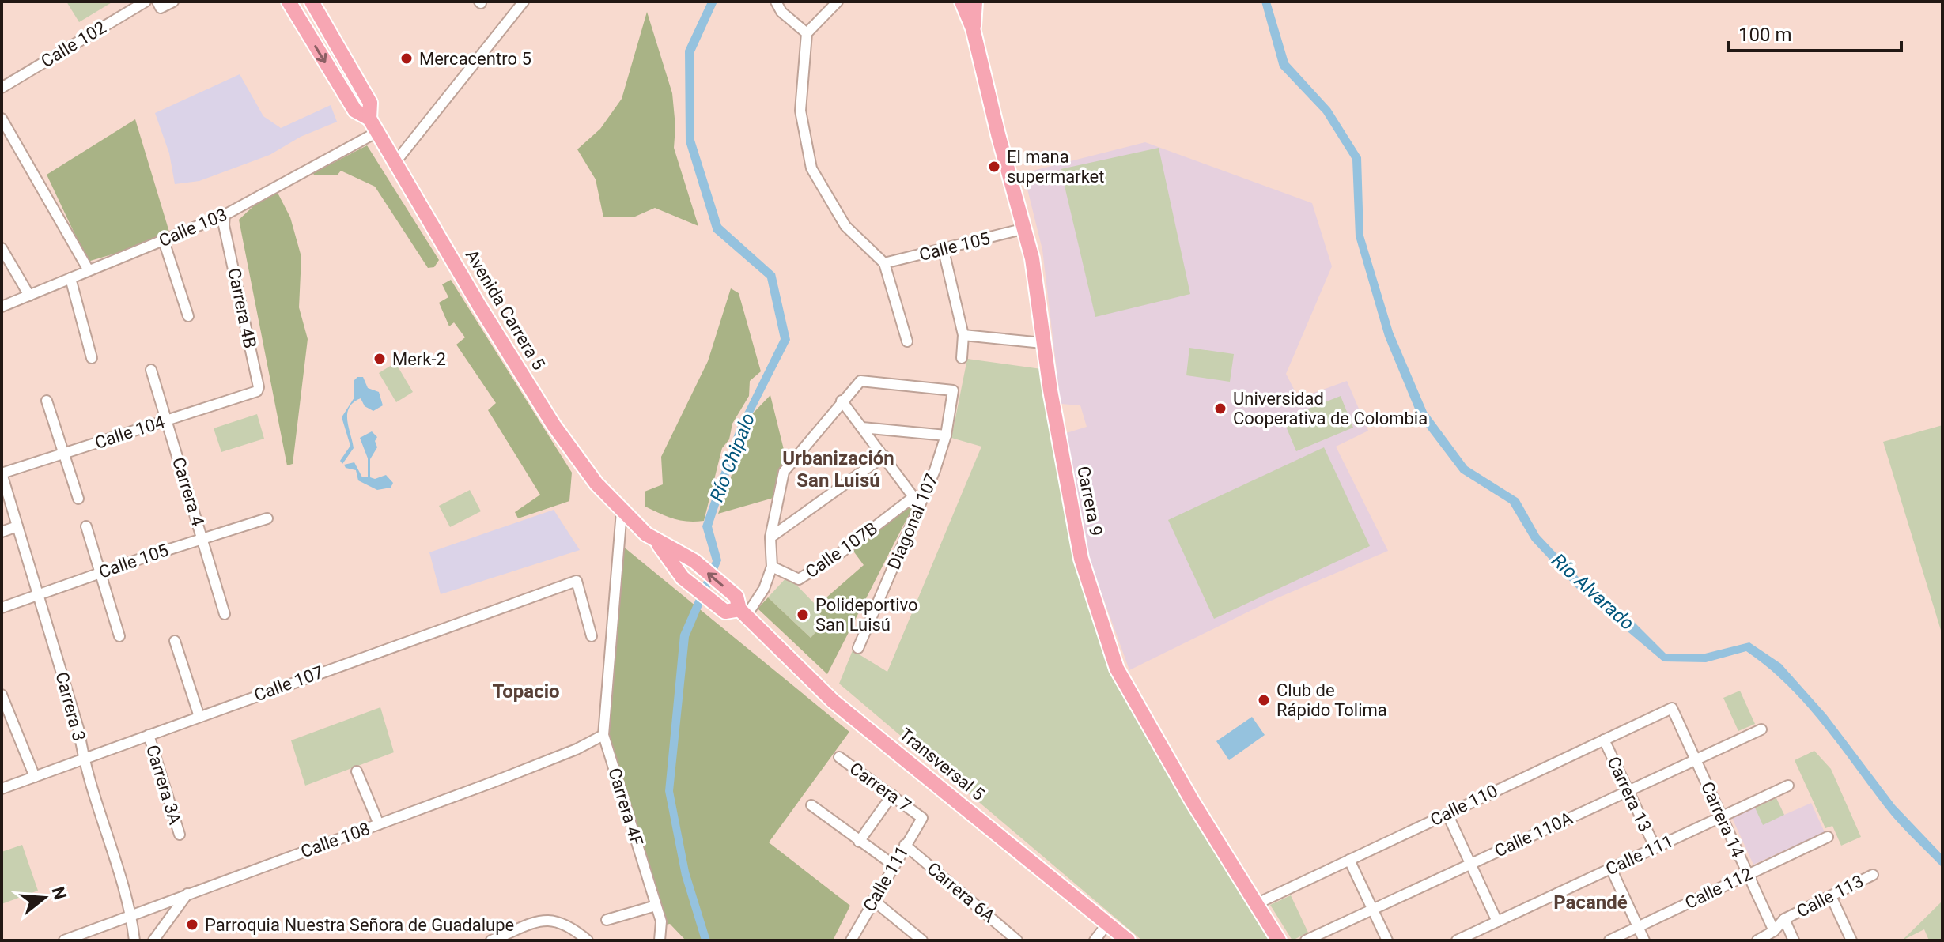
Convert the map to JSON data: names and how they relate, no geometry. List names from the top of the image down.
{
  "streets": {
    "main road": ["Avenida Carrera 5", "Carrera 9", "Transversal 5"],
    "street": [
      "Calle 102",
      "Calle 103",
      "Calle 105",
      "Carrera 4B",
      "Calle 104",
      "Carrera 4",
      "Diagonal 107",
      "Calle 107B",
      "Calle 107",
      "Carrera 3",
      "Carrera 3A",
      "Carrera 7",
      "Carrera 13",
      "Calle 110",
      "Carrera 4F",
      "Carrera 14",
      "Calle 110A",
      "Calle 108",
      "Calle 111",
      "Calle 112",
      "Carrera 6A",
      "Calle 113"
    ]
  },
  "crossings": [
    ["Calle 103", "Carrera 4B"],
    ["Calle 103", "Avenida Carrera 5"],
    ["Calle 105", "Carrera 4"],
    ["Calle 105", "Carrera 9"],
    ["Calle 105", "Carrera 3"],
    ["Carrera 4B", "Calle 104"],
    ["Avenida Carrera 5", "Transversal 5"],
    ["Avenida Carrera 5", "Carrera 4F"],
    ["Calle 104", "Carrera 4"],
    ["Calle 104", "Carrera 3"],
    ["Carrera 9", "Calle 110"],
    ["Diagonal 107", "Calle 107B"],
    ["Calle 107", "Carrera 3"],
    ["Calle 107", "Carrera 3A"],
    ["Carrera 3", "Calle 108"],
    ["Transversal 5", "Carrera 4F"],
    ["Carrera 7", "Calle 111"],
    ["Carrera 13", "Calle 110"],
    ["Carrera 13", "Calle 110A"],
    ["Carrera 13", "Calle 111"],
    ["Calle 110", "Carrera 14"],
    ["Carrera 4F", "Calle 108"],
    ["Carrera 14", "Calle 110A"],
    ["Carrera 14", "Calle 111"],
    ["Carrera 14", "Calle 112"],
    ["Carrera 14", "Calle 113"],
    ["Calle 111", "Carrera 6A"]
  ],
  "districts": ["Urbanización San Luisú", "Topacio", "Pacandé"],
  "water": ["Río Chipalo", "Río Alvarado"],
  "places": [
    "Mercacentro 5",
    "El mana supermarket",
    "Merk-2",
    "Universidad Cooperativa de Colombia",
    "Polideportivo San Luisú",
    "Club de Rápido Tolima",
    "Parroquia Nuestra Señora de Guadalupe"
  ],
  "scale_bar": "100 m",
  "north": "right"
}
